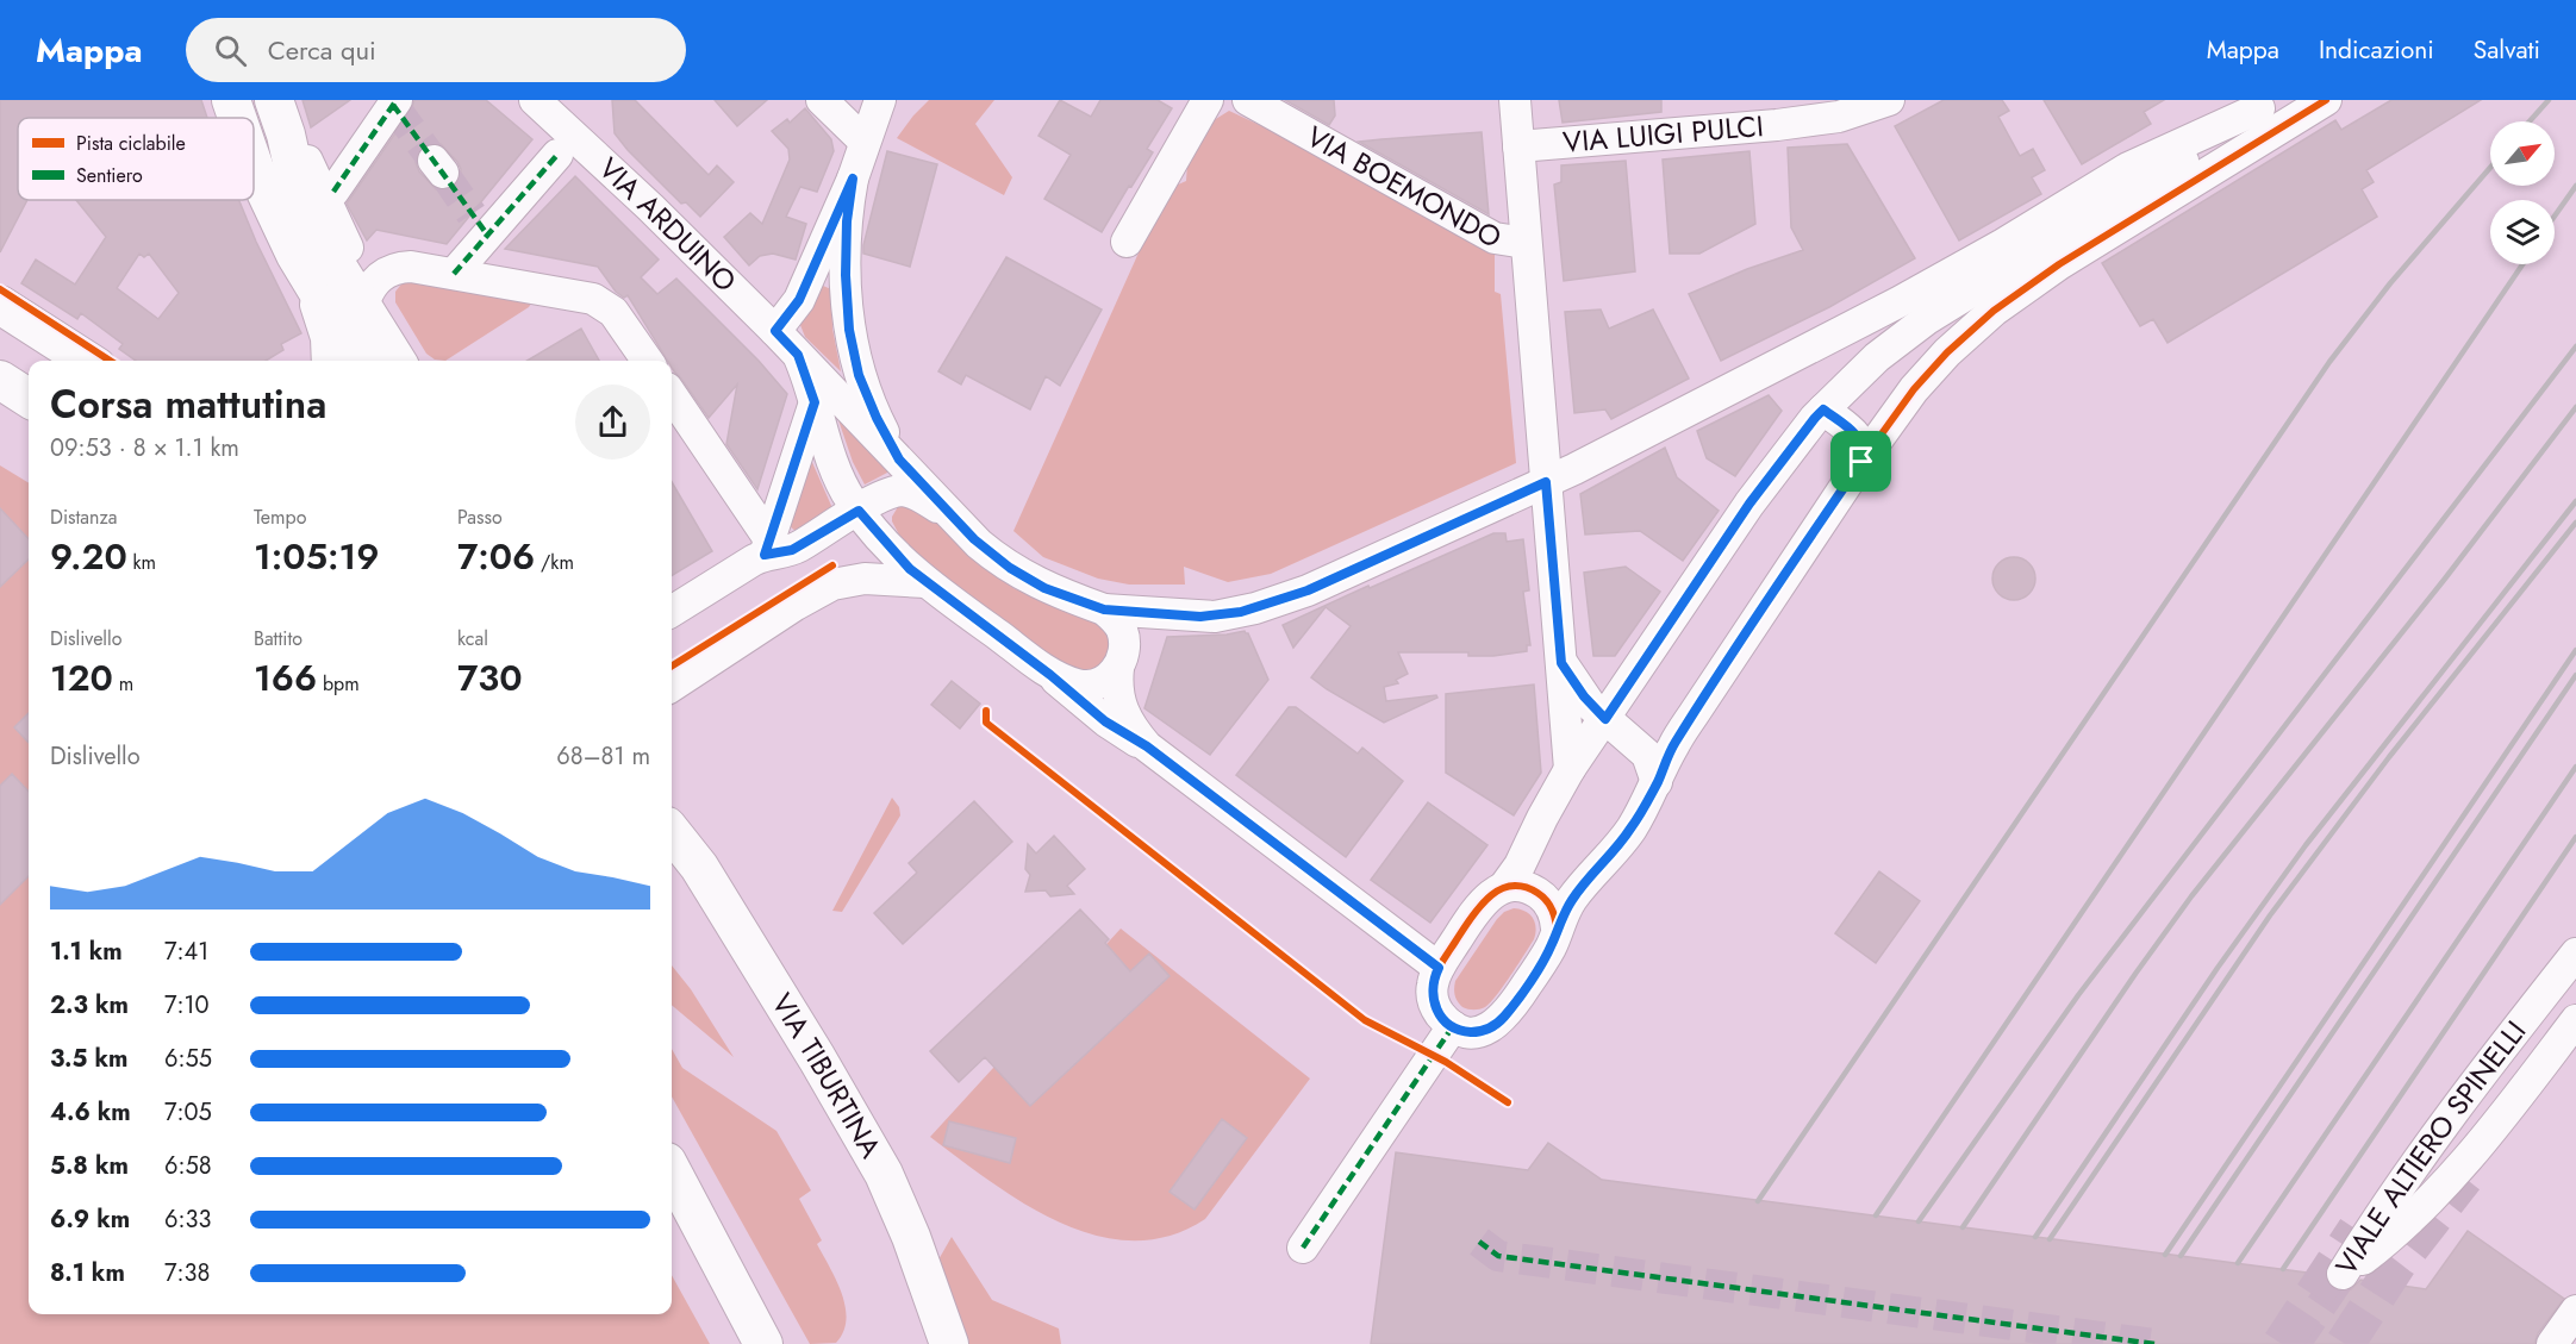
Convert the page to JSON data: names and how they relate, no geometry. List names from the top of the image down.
{
  "streets": {
    "main road": ["VIA TIBURTINA"],
    "street": [
      "VIA LUIGI PULCI",
      "VIA BOEMONDO",
      "VIA ARDUINO",
      "VIALE ALTIERO SPINELLI"
    ]
  },
  "legend": ["Pista ciclabile", "Sentiero"],
  "north": "top right",
  "page": {
    "header": "Mappa",
    "search": "Cerca qui",
    "nav": ["Mappa", "Indicazioni", "Salvati"],
    "heading": ["Corsa mattutina", "09:53 · 8 × 1.1 km"],
    "stats": [
      ["Distanza", "9.20 km"],
      ["Tempo", "1:05:19"],
      ["Passo", "7:06 /km"],
      ["Dislivello", "120 m"],
      ["Battito", "166 bpm"],
      ["kcal", "730"]
    ],
    "chart": ["Dislivello", "68–81 m"],
    "list": [
      {
        "name": "1.1 km",
        "note": "7:41"
      },
      {
        "name": "2.3 km",
        "note": "7:10"
      },
      {
        "name": "3.5 km",
        "note": "6:55"
      },
      {
        "name": "4.6 km",
        "note": "7:05"
      },
      {
        "name": "5.8 km",
        "note": "6:58"
      },
      {
        "name": "6.9 km",
        "note": "6:33"
      },
      {
        "name": "8.1 km",
        "note": "7:38"
      }
    ]
  }
}
